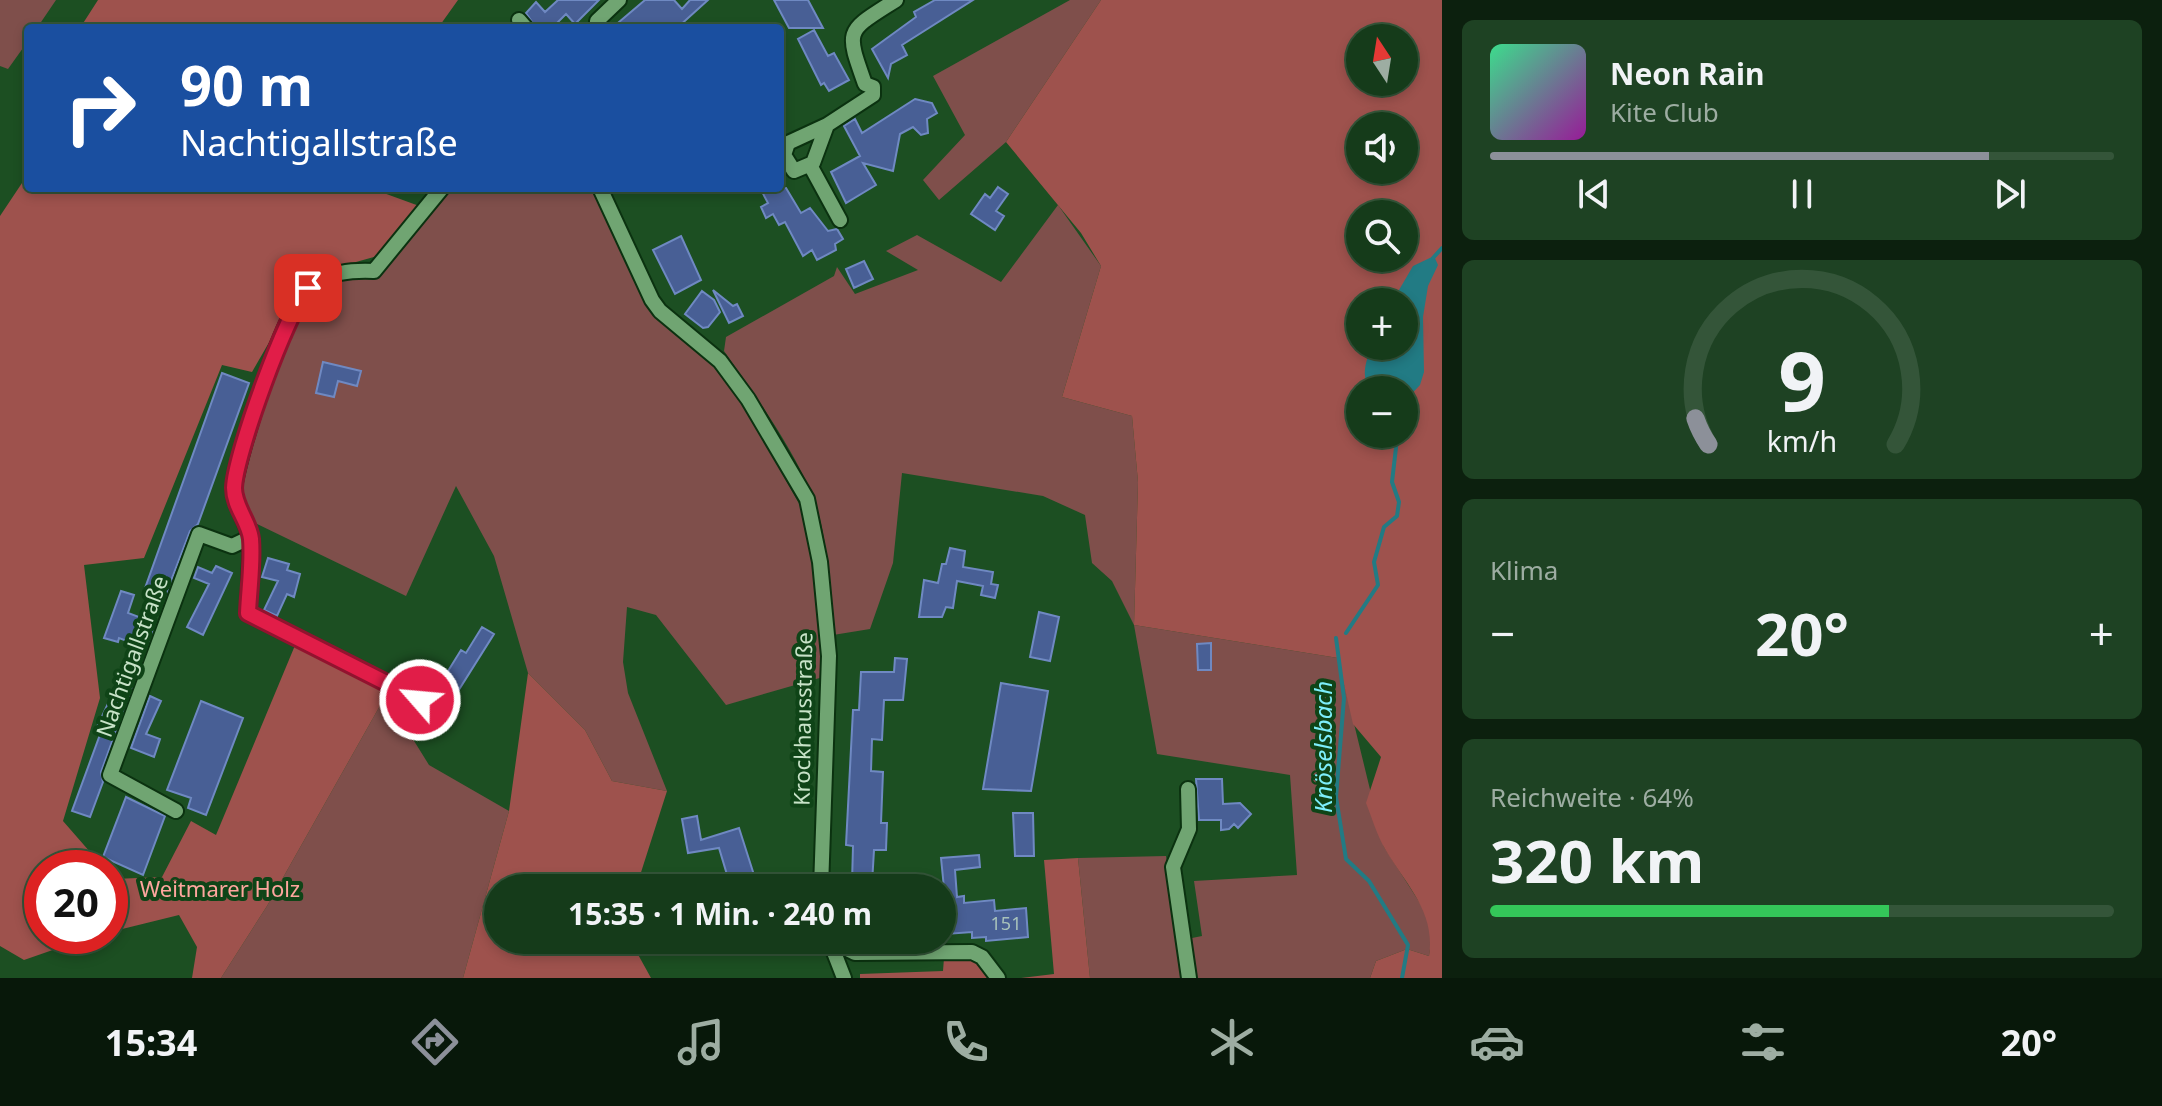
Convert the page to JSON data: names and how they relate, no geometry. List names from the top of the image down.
{
  "streets": {
    "street": ["Nachtigallstraße", "Krockhausstraße"]
  },
  "water": ["Knöselsbach"],
  "parks": ["Weitmarer Holz"],
  "house_numbers": ["151"],
  "north": "top",
  "page": {
    "map_buttons": ["+", "−"],
    "turn": ["90 m", "Nachtigallstraße"],
    "song": ["Neon Rain", "Kite Club"],
    "tile": [
      "Klima",
      ["Reichweite · 64%", "320 km"]
    ],
    "heat": ["−", "20°", "+"],
    "limit": "20",
    "trip": "15:35 · 1 Min. · 240 m",
    "tabs": ["15:34", "20°"],
    "gauge": ["9", "km/h"]
  }
}
